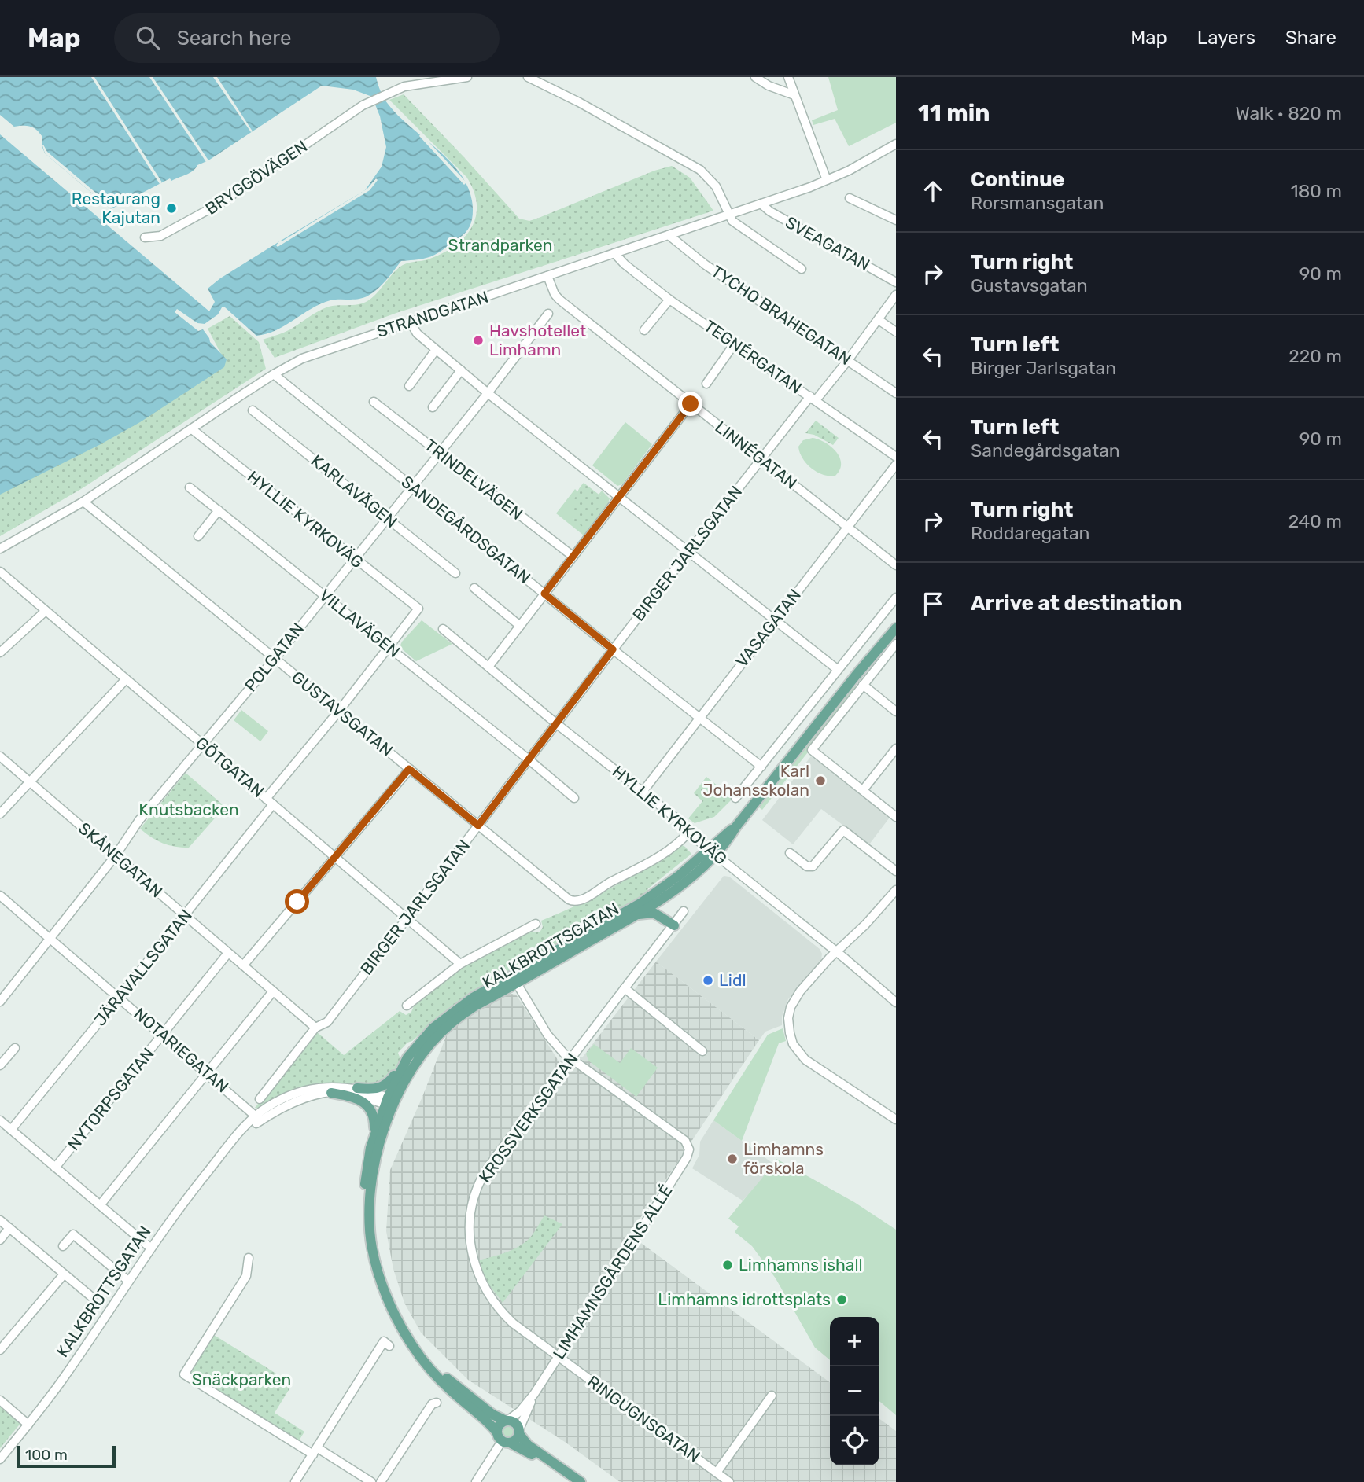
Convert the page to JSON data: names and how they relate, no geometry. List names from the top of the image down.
{
  "streets": {
    "main road": ["KALKBROTTSGATAN"],
    "street": [
      "BRYGGÖVÄGEN",
      "SVEAGATAN",
      "STRANDGATAN",
      "TYCHO BRAHEGATAN",
      "TEGNÉRGATAN",
      "LINNÉGATAN",
      "TRINDELVÄGEN",
      "KARLAVÄGEN",
      "HYLLIE KYRKOVÄG",
      "SANDEGÅRDSGATAN",
      "BIRGER JARLSGATAN",
      "VILLAVÄGEN",
      "VASAGATAN",
      "POLGATAN",
      "GUSTAVSGATAN",
      "GÖTGATAN",
      "SKÅNEGATAN",
      "JÄRAVALLSGATAN",
      "NOTARIEGATAN",
      "NYTORPSGATAN",
      "KROSSVERKSGATAN",
      "LIMHAMNSGÅRDENS ALLÉ",
      "RINGUGNSGATAN"
    ]
  },
  "crossings": [
    ["SVEAGATAN", "STRANDGATAN"],
    ["STRANDGATAN", "TYCHO BRAHEGATAN"],
    ["STRANDGATAN", "TEGNÉRGATAN"],
    ["STRANDGATAN", "LINNÉGATAN"],
    ["STRANDGATAN", "HYLLIE KYRKOVÄG"],
    ["STRANDGATAN", "SANDEGÅRDSGATAN"],
    ["STRANDGATAN", "GUSTAVSGATAN"],
    ["TYCHO BRAHEGATAN", "BIRGER JARLSGATAN"],
    ["TEGNÉRGATAN", "BIRGER JARLSGATAN"],
    ["LINNÉGATAN", "BIRGER JARLSGATAN"],
    ["LINNÉGATAN", "VASAGATAN"],
    ["TRINDELVÄGEN", "POLGATAN"],
    ["KARLAVÄGEN", "POLGATAN"],
    ["HYLLIE KYRKOVÄG", "BIRGER JARLSGATAN"],
    ["HYLLIE KYRKOVÄG", "VILLAVÄGEN"],
    ["HYLLIE KYRKOVÄG", "VASAGATAN"],
    ["HYLLIE KYRKOVÄG", "POLGATAN"],
    ["HYLLIE KYRKOVÄG", "GUSTAVSGATAN"],
    ["HYLLIE KYRKOVÄG", "KALKBROTTSGATAN"],
    ["SANDEGÅRDSGATAN", "BIRGER JARLSGATAN"],
    ["SANDEGÅRDSGATAN", "VASAGATAN"],
    ["SANDEGÅRDSGATAN", "POLGATAN"],
    ["BIRGER JARLSGATAN", "VILLAVÄGEN"],
    ["BIRGER JARLSGATAN", "GUSTAVSGATAN"],
    ["BIRGER JARLSGATAN", "GÖTGATAN"],
    ["BIRGER JARLSGATAN", "SKÅNEGATAN"],
    ["VILLAVÄGEN", "POLGATAN"],
    ["POLGATAN", "GUSTAVSGATAN"],
    ["POLGATAN", "GÖTGATAN"],
    ["POLGATAN", "SKÅNEGATAN"],
    ["POLGATAN", "NOTARIEGATAN"],
    ["GÖTGATAN", "JÄRAVALLSGATAN"],
    ["SKÅNEGATAN", "JÄRAVALLSGATAN"],
    ["SKÅNEGATAN", "NYTORPSGATAN"],
    ["KALKBROTTSGATAN", "NOTARIEGATAN"],
    ["JÄRAVALLSGATAN", "NOTARIEGATAN"],
    ["NOTARIEGATAN", "NYTORPSGATAN"],
    ["KROSSVERKSGATAN", "LIMHAMNSGÅRDENS ALLÉ"],
    ["KROSSVERKSGATAN", "RINGUGNSGATAN"],
    ["LIMHAMNSGÅRDENS ALLÉ", "RINGUGNSGATAN"]
  ],
  "parks": ["Strandparken", "Knutsbacken", "Snäckparken"],
  "places": [
    "Restaurang Kajutan",
    "Havshotellet Limhamn",
    "Karl Johansskolan",
    "Lidl",
    "Limhamns förskola",
    "Limhamns ishall",
    "Limhamns idrottsplats"
  ],
  "scale_bar": "100 m",
  "page": {
    "header": "Map",
    "search": "Search here",
    "nav": ["Map", "Layers", "Share"],
    "heading": ["11 min", "Walk · 820 m"],
    "list": [
      ["Continue", "Rorsmansgatan", "180 m"],
      ["Turn right", "Gustavsgatan", "90 m"],
      ["Turn left", "Birger Jarlsgatan", "220 m"],
      ["Turn left", "Sandegårdsgatan", "90 m"],
      ["Turn right", "Roddaregatan", "240 m"],
      "Arrive at destination"
    ],
    "map_buttons": ["+", "−"],
    "scale": "100 m"
  }
}
